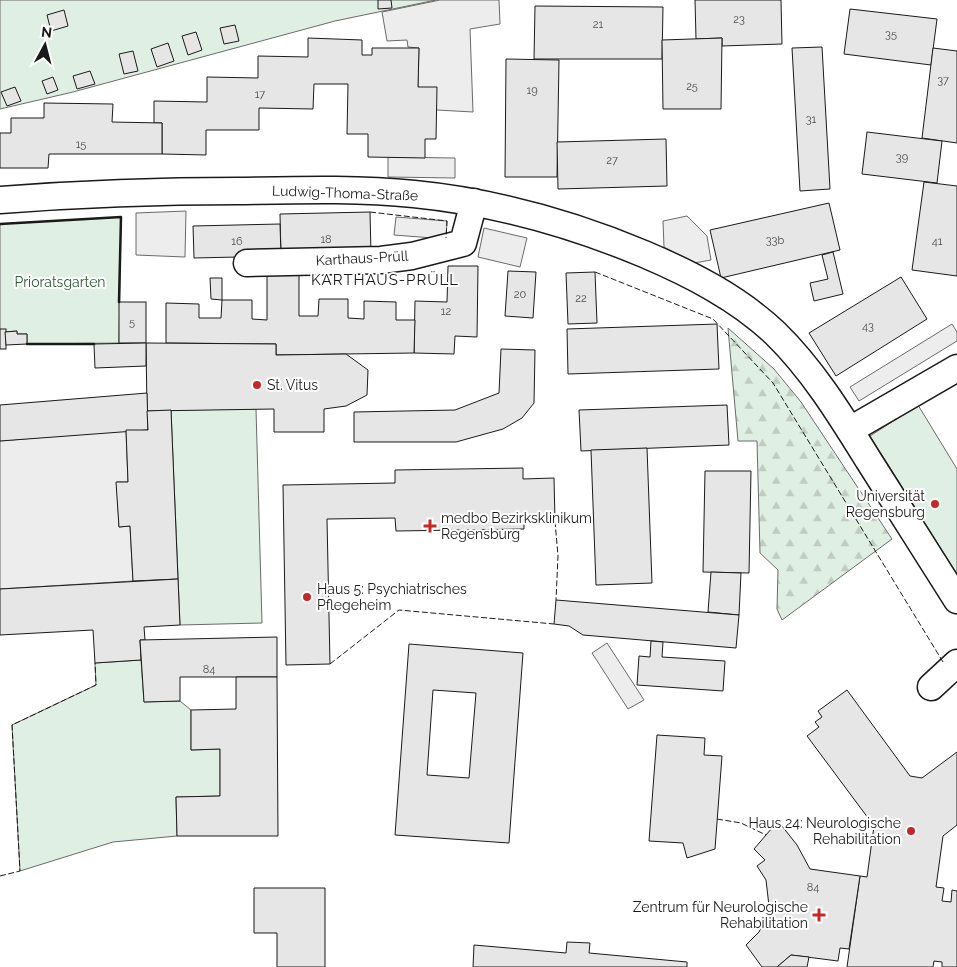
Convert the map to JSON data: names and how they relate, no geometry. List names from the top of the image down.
{
  "streets": {
    "street": ["Ludwig-Thoma-Straße", "Karthaus-Prüll"]
  },
  "crossings": [
    ["Ludwig-Thoma-Straße", "Karthaus-Prüll"]
  ],
  "districts": ["KARTHAUS-PRÜLL"],
  "parks": ["Prioratsgarten"],
  "places": {
    "other": [
      "St. Vitus",
      "Universität Regensburg",
      "Haus 5: Psychiatrisches Pflegeheim",
      "Haus 24: Neurologische Rehabilitation"
    ],
    "health": ["medbo Bezirksklinikum Regensburg", "Zentrum für Neurologische Rehabilitation"]
  },
  "house_numbers": [
    "23",
    "21",
    "35",
    "37",
    "25",
    "19",
    "17",
    "31",
    "15",
    "39",
    "27",
    "18",
    "33b",
    "16",
    "41",
    "20",
    "22",
    "12",
    "5",
    "43",
    "84",
    "84"
  ],
  "north": "top"
}
